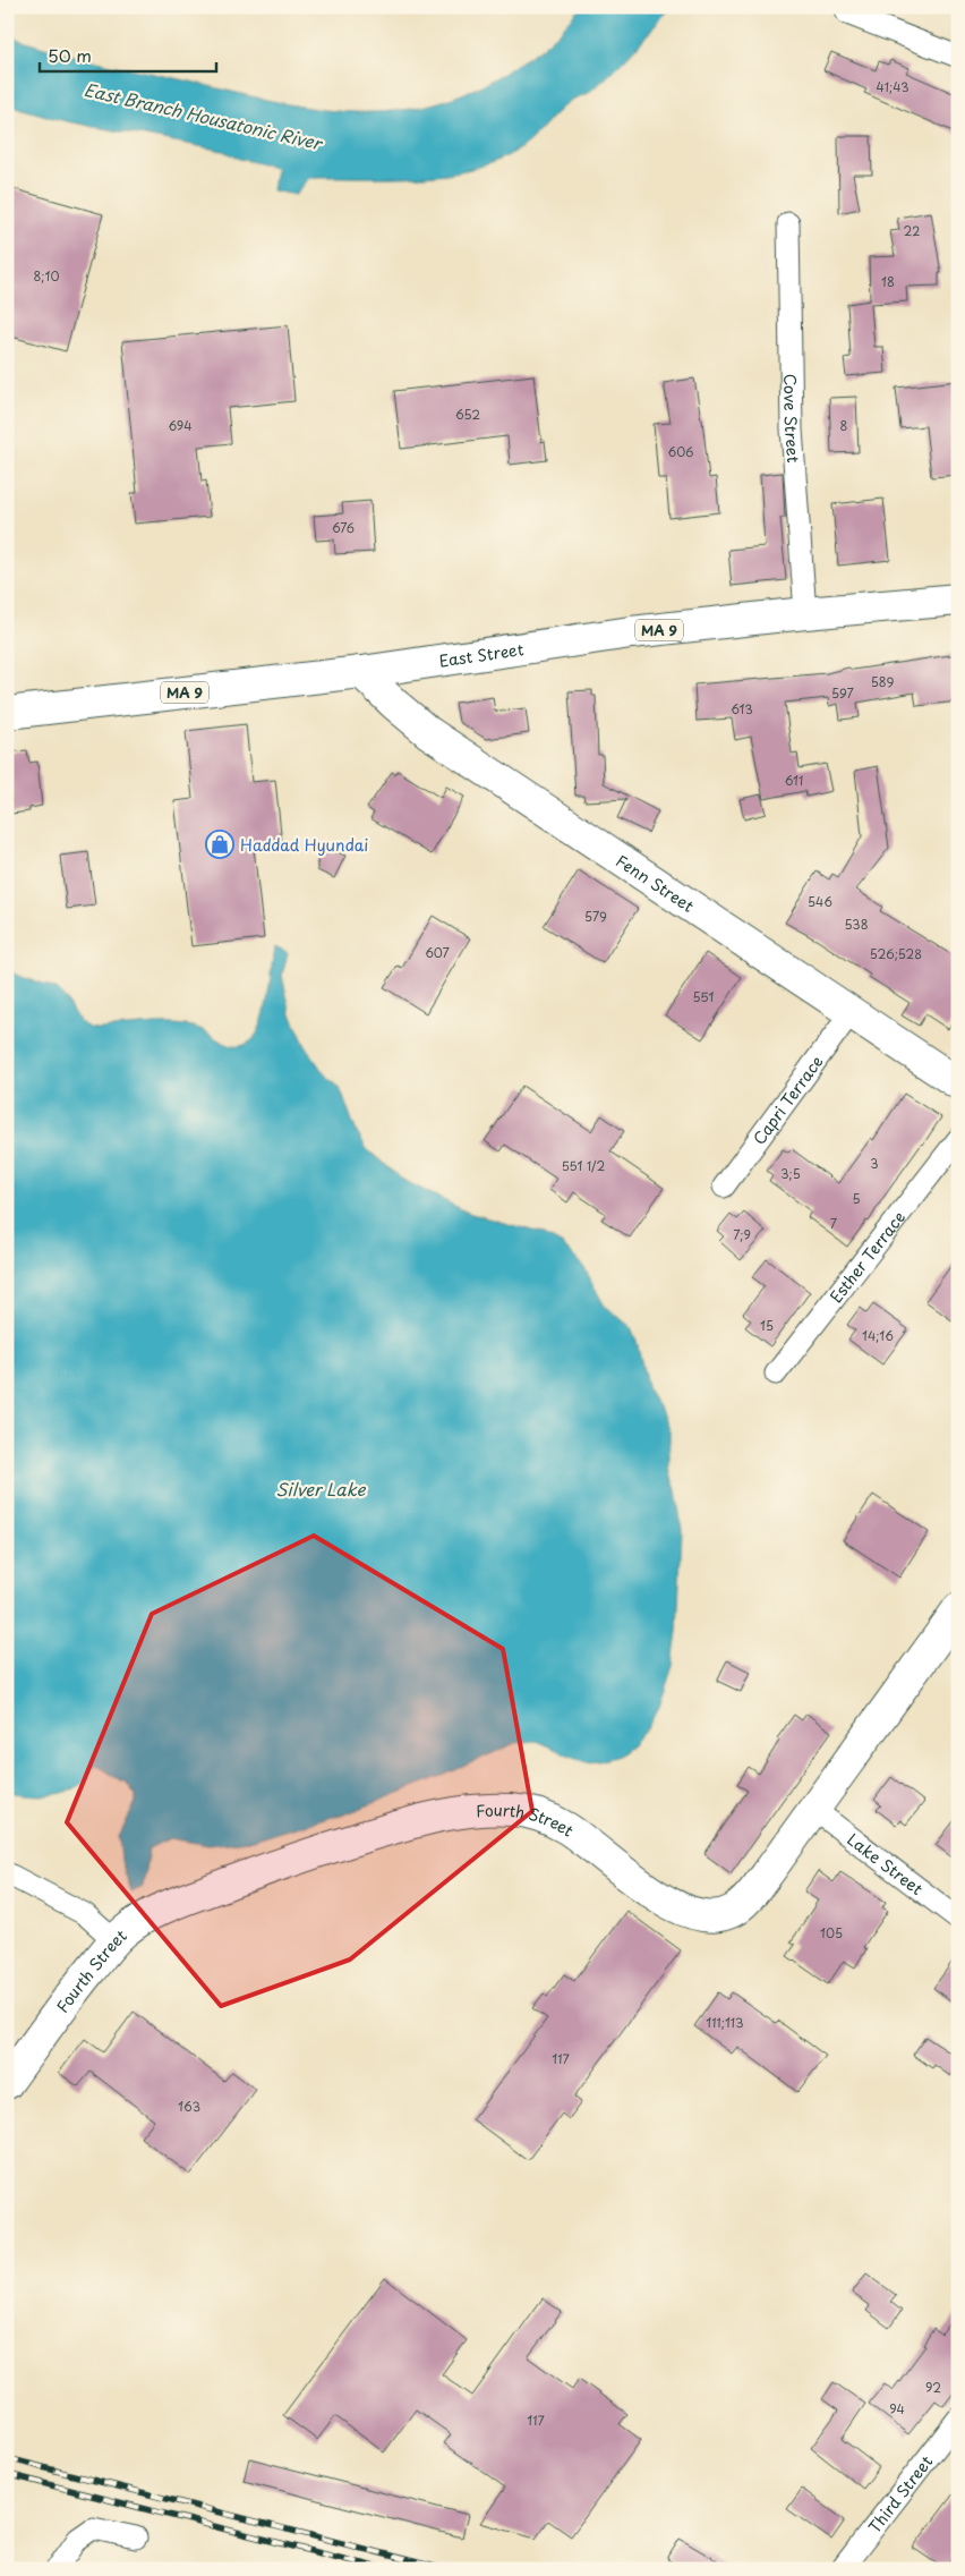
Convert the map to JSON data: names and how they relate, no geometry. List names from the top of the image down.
{
  "streets": {
    "main road": [
      "MA 9",
      "East Street",
      "Fenn Street",
      "Fourth Street"
    ],
    "street": [
      "Cove Street",
      "Capri Terrace",
      "Esther Terrace",
      "Lake Street",
      "Third Street"
    ]
  },
  "crossings": [
    ["Cove Street", "East Street"],
    ["East Street", "Fenn Street"],
    ["Fenn Street", "Capri Terrace"],
    ["Fourth Street", "Lake Street"]
  ],
  "water": ["East Branch Housatonic River", "Silver Lake"],
  "places": {
    "shop": ["Haddad Hyundai"]
  },
  "house_numbers": [
    "41;43",
    "22",
    "8;10",
    "18",
    "652",
    "694",
    "8",
    "606",
    "676",
    "589",
    "597",
    "613",
    "611",
    "546",
    "579",
    "538",
    "607",
    "526;528",
    "551",
    "3",
    "551 1/2",
    "3;5",
    "5",
    "7",
    "7;9",
    "15",
    "14;16",
    "105",
    "111;113",
    "117",
    "163",
    "92",
    "94",
    "117"
  ],
  "scale_bar": "50 m"
}
